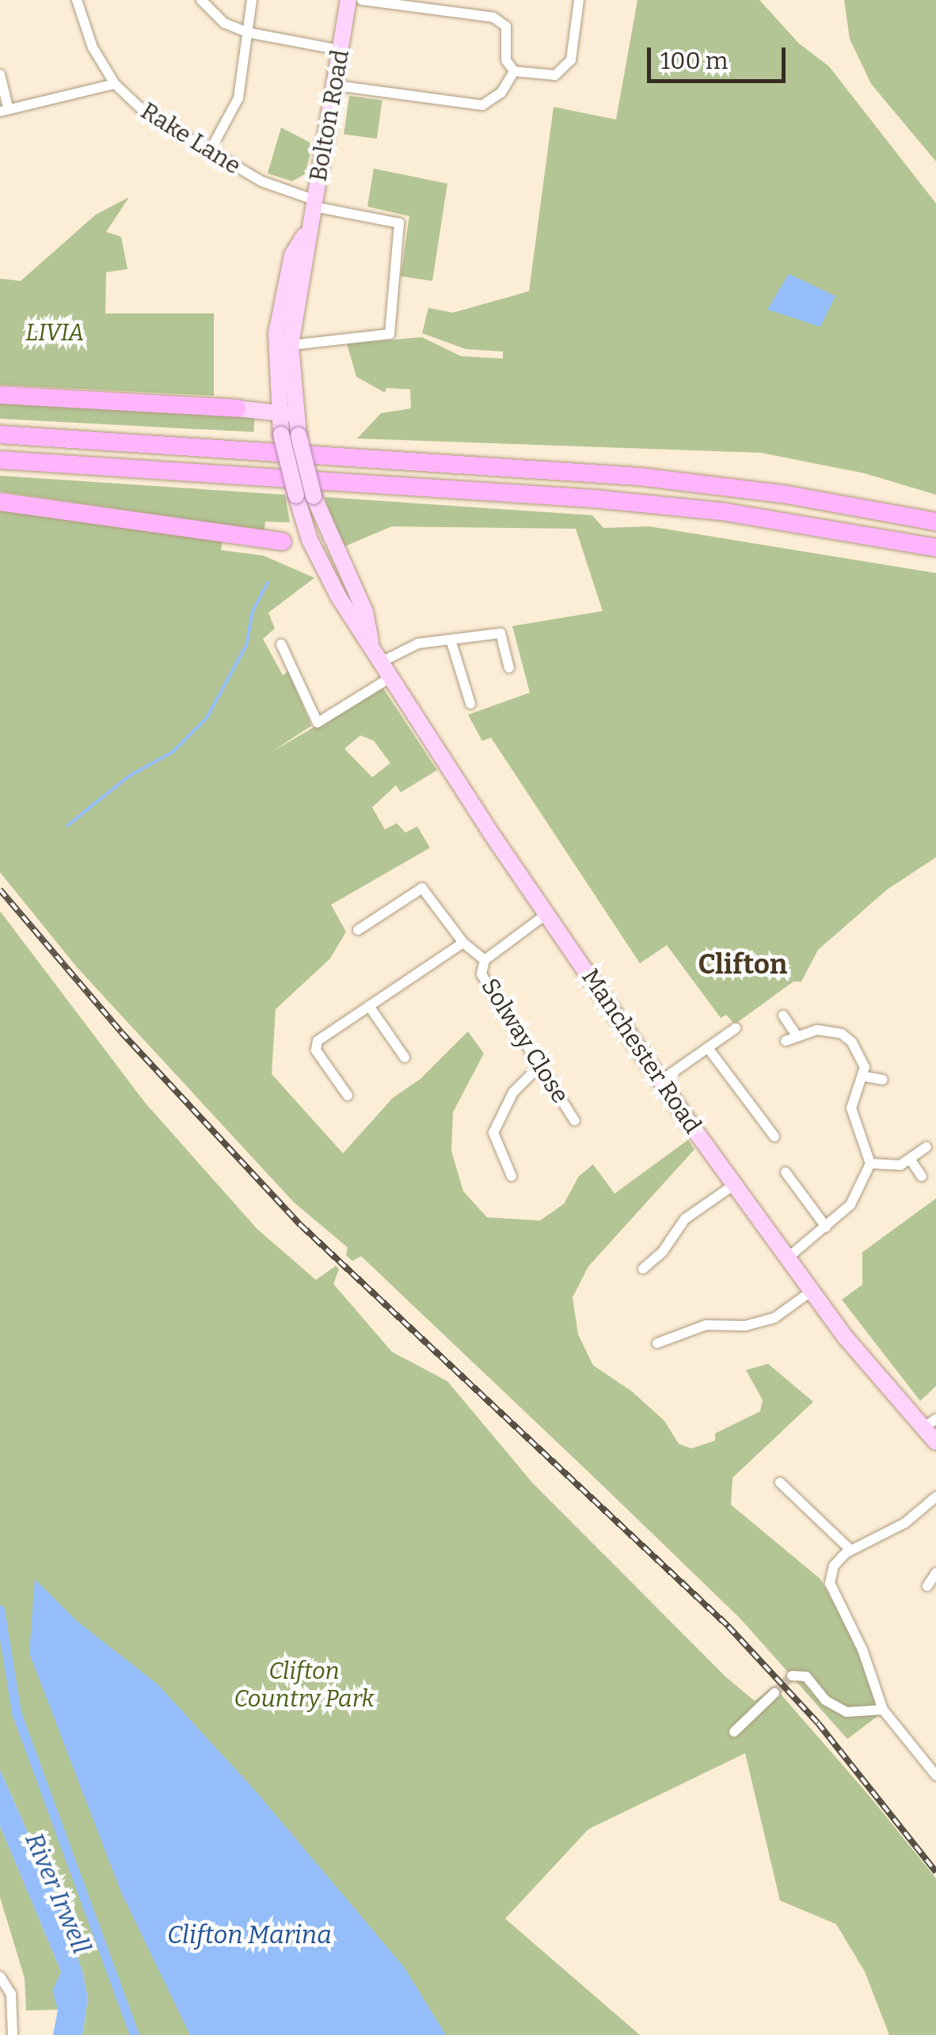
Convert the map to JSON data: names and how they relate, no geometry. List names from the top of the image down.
{
  "streets": {
    "main road": ["Bolton Road", "Manchester Road"],
    "street": ["Rake Lane", "Solway Close"]
  },
  "crossings": [
    ["Bolton Road", "Rake Lane"],
    ["Bolton Road", "Manchester Road"]
  ],
  "districts": ["Clifton"],
  "water": ["River Irwell", "Clifton Marina"],
  "parks": ["LIVIA", "Clifton Country Park"],
  "scale_bar": "100 m"
}
